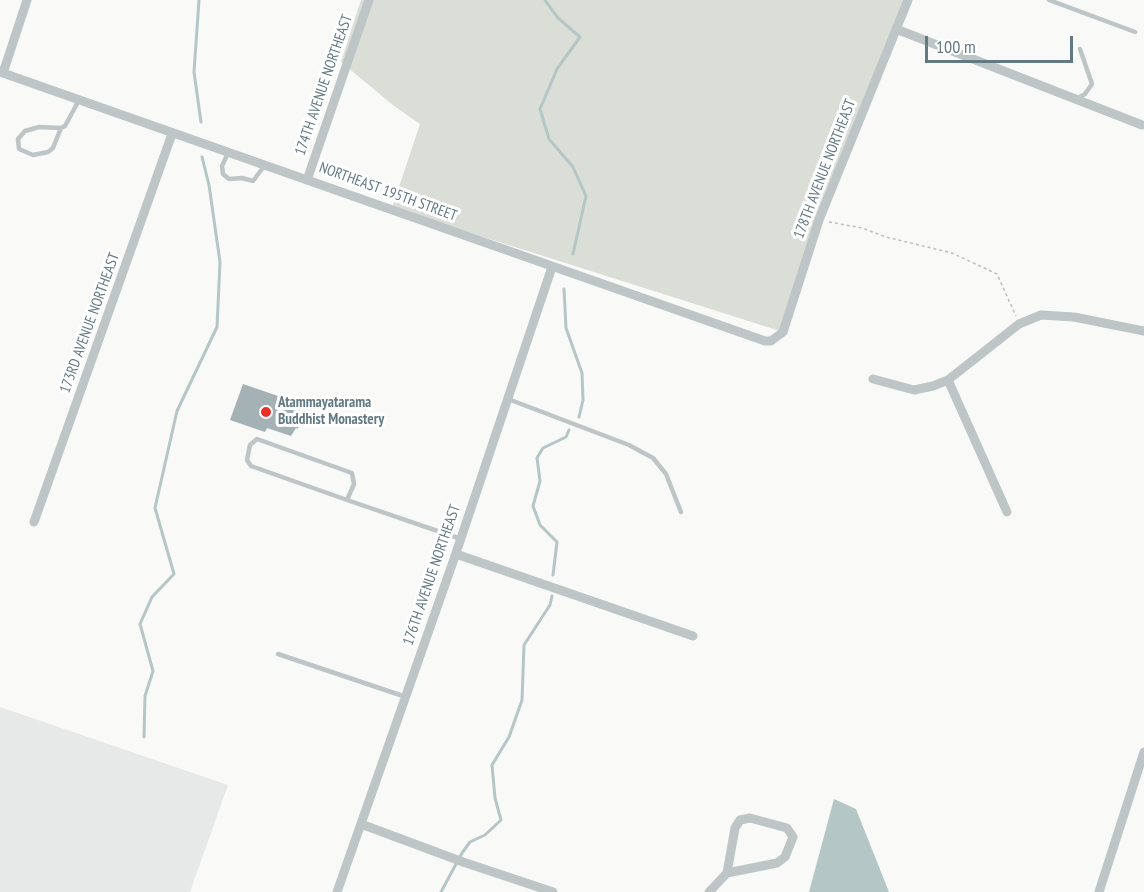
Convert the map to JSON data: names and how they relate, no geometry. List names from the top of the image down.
{
  "streets": {
    "street": [
      "174TH AVENUE NORTHEAST",
      "178TH AVENUE NORTHEAST",
      "NORTHEAST 195TH STREET",
      "173RD AVENUE NORTHEAST",
      "176TH AVENUE NORTHEAST"
    ]
  },
  "crossings": [
    ["174TH AVENUE NORTHEAST", "NORTHEAST 195TH STREET"],
    ["178TH AVENUE NORTHEAST", "NORTHEAST 195TH STREET"],
    ["NORTHEAST 195TH STREET", "173RD AVENUE NORTHEAST"],
    ["NORTHEAST 195TH STREET", "176TH AVENUE NORTHEAST"]
  ],
  "places": ["Atammayatarama Buddhist Monastery"],
  "scale_bar": "100 m"
}
